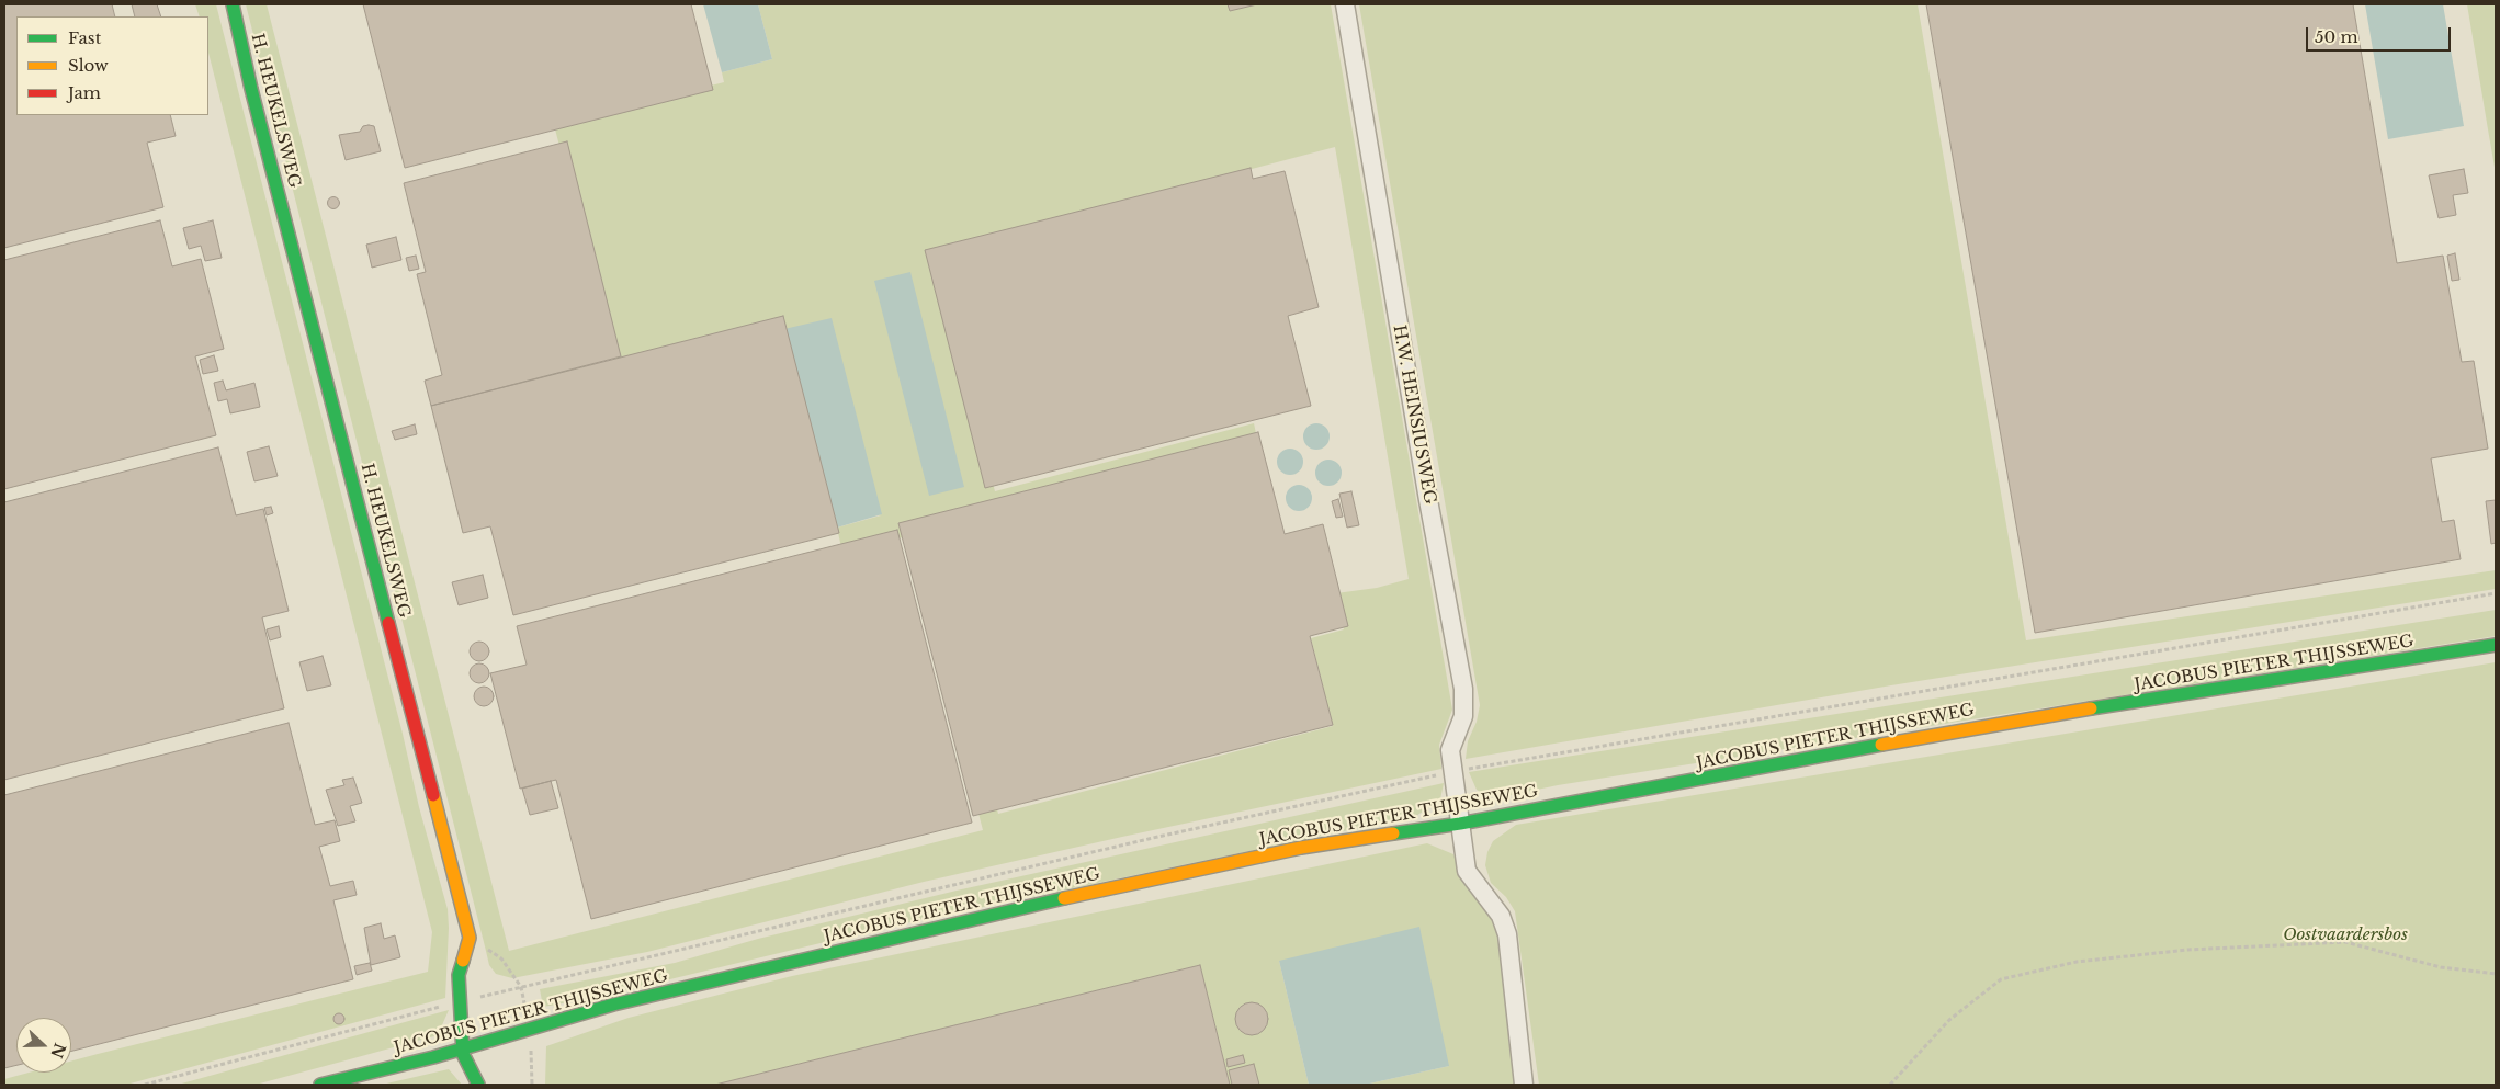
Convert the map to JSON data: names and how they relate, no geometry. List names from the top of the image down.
{
  "streets": {
    "street": ["H. HEUKELSWEG", "H.W. HEINSIUSWEG", "JACOBUS PIETER THIJSSEWEG"]
  },
  "crossings": [
    ["H.W. HEINSIUSWEG", "JACOBUS PIETER THIJSSEWEG"]
  ],
  "parks": ["Oostvaardersbos"],
  "legend": ["Fast", "Slow", "Jam"],
  "scale_bar": "50 m",
  "north": "right"
}
